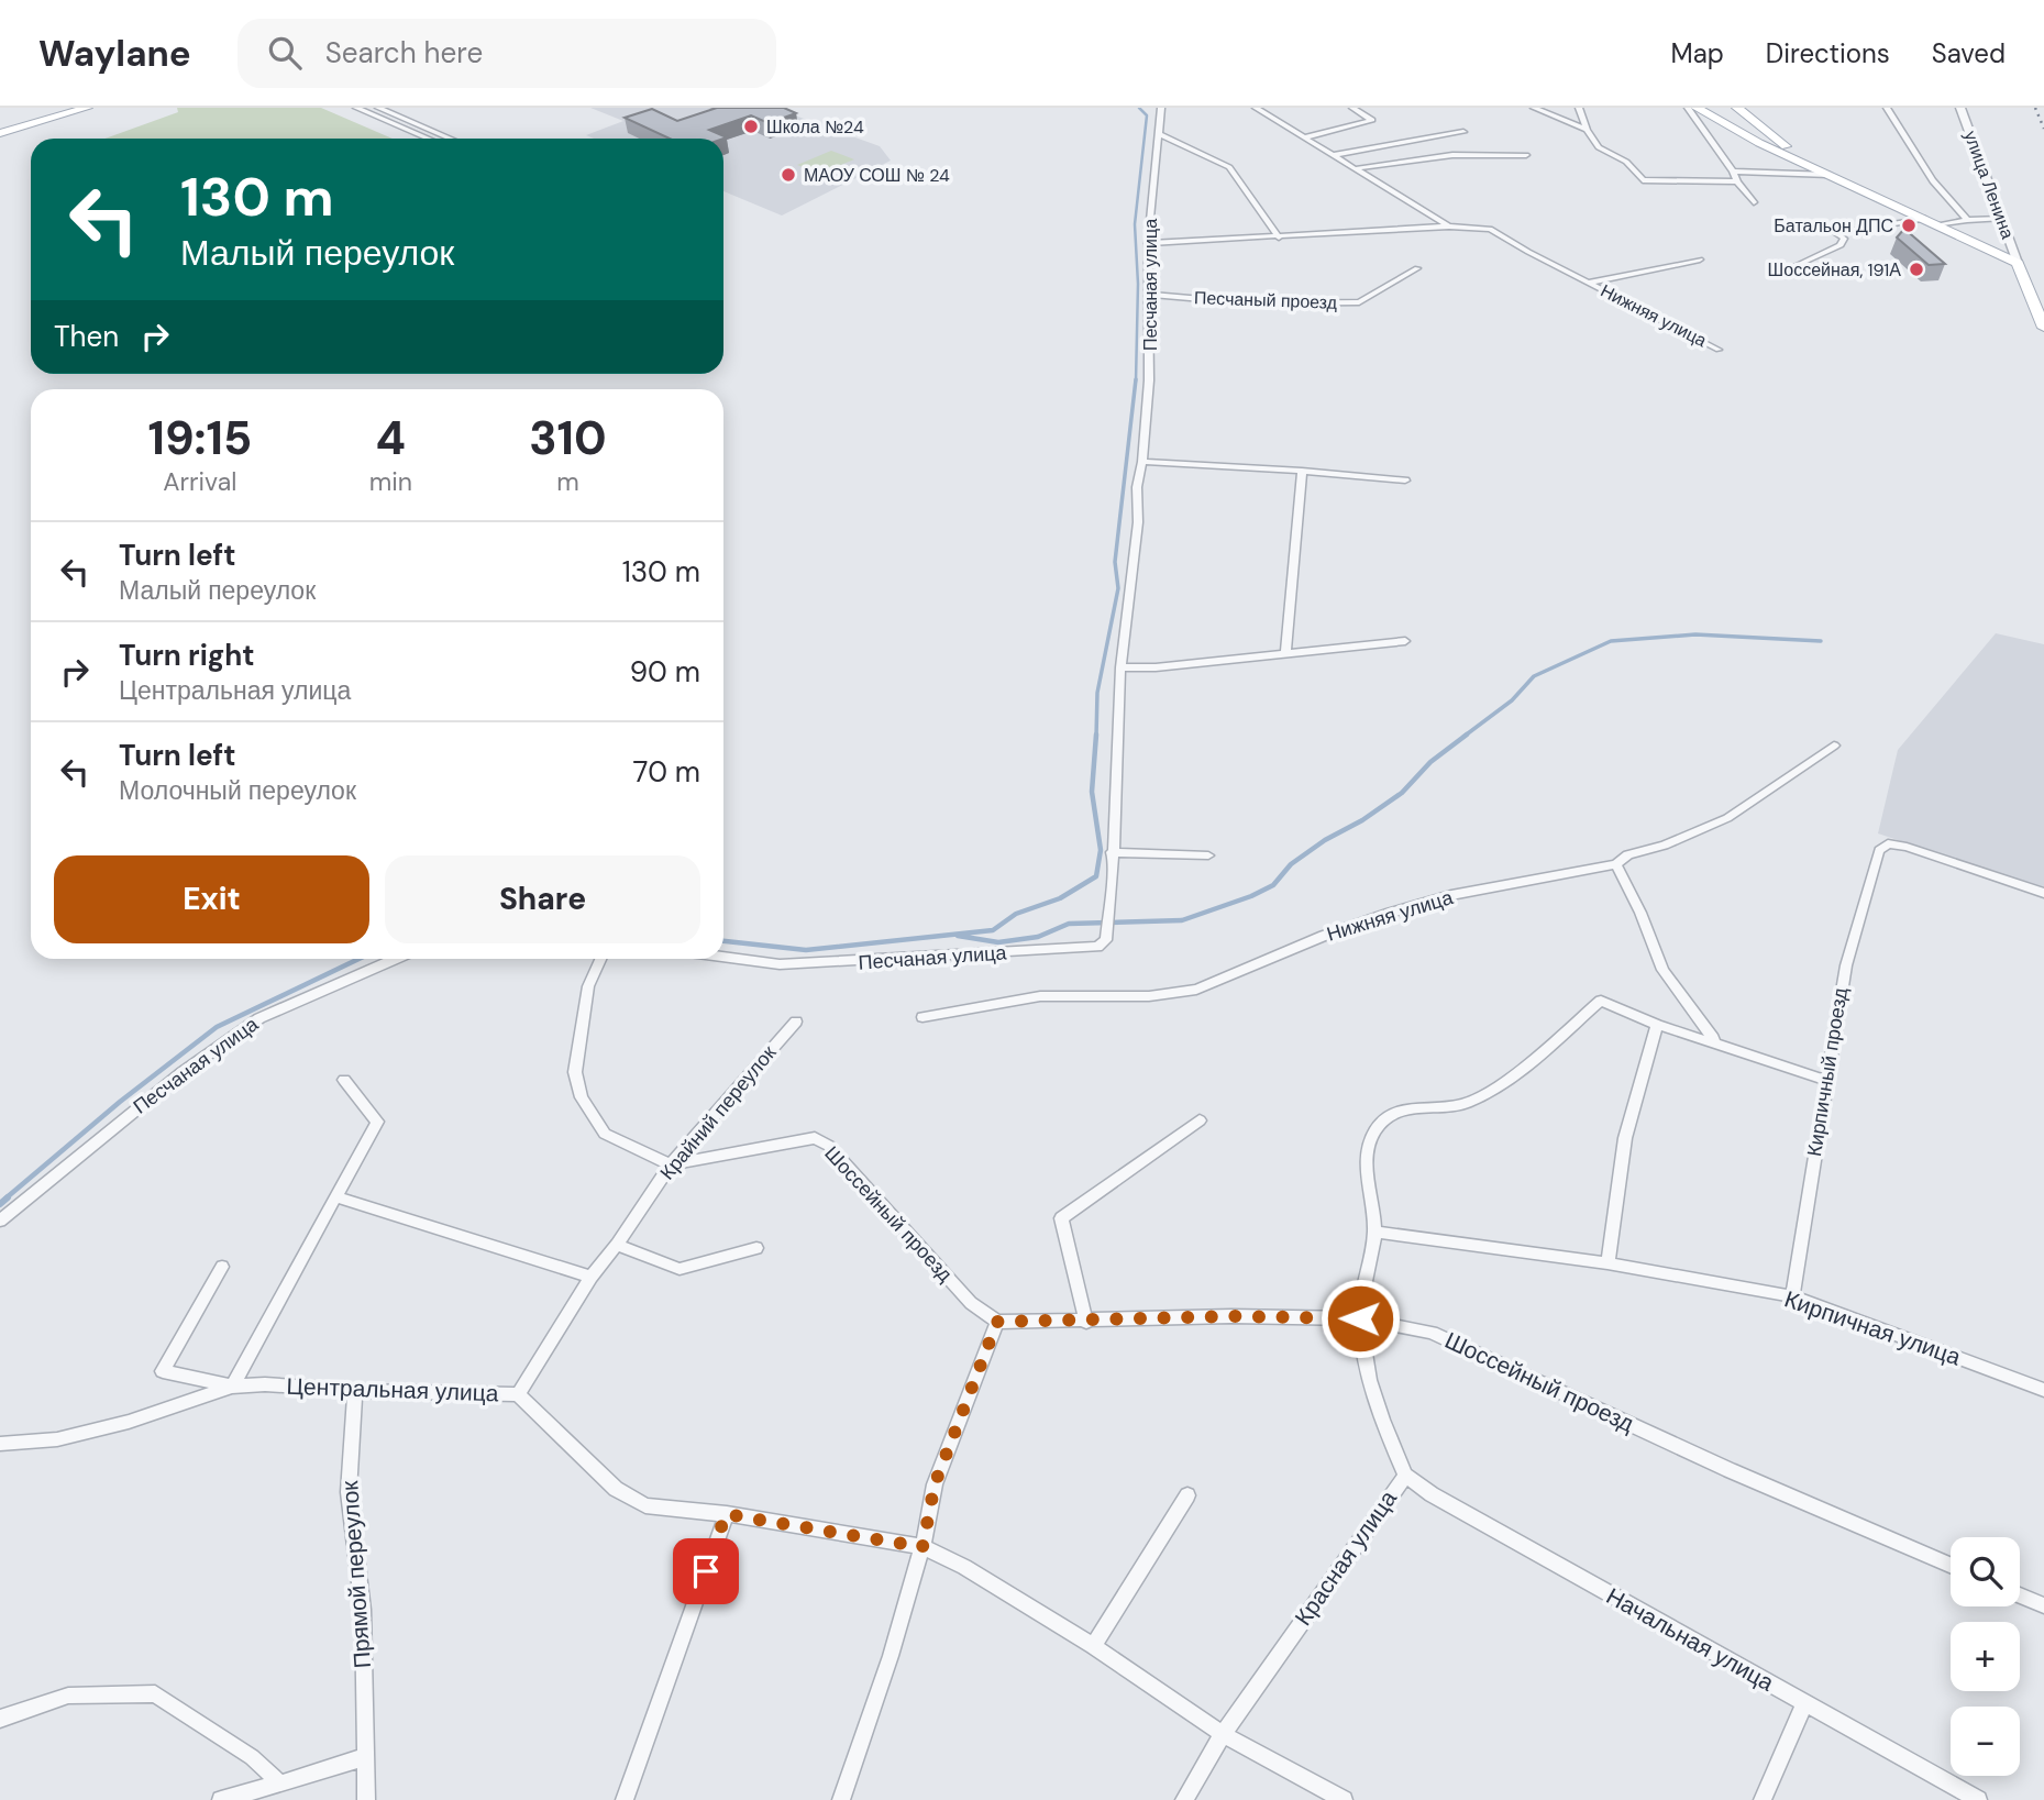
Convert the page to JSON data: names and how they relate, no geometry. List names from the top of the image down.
{
  "streets": {
    "street": [
      "улица Ленина",
      "Песчаная улица",
      "Песчаный проезд",
      "Нижняя улица",
      "Кирпичный проезд",
      "Крайний переулок",
      "Шоссейный проезд",
      "Кирпичная улица",
      "Центральная улица",
      "Красная улица",
      "Прямой переулок",
      "Начальная улица"
    ]
  },
  "crossings": [
    ["Песчаная улица", "Песчаный проезд"],
    ["Кирпичный проезд", "Кирпичная улица"],
    ["Кирпичный проезд", "Красная улица"],
    ["Крайний переулок", "Шоссейный проезд"],
    ["Крайний переулок", "Центральная улица"],
    ["Шоссейный проезд", "Красная улица"],
    ["Кирпичная улица", "Красная улица"],
    ["Центральная улица", "Красная улица"],
    ["Центральная улица", "Прямой переулок"],
    ["Красная улица", "Начальная улица"]
  ],
  "places": [
    "Школа №24",
    "МАОУ СОШ № 24",
    "Батальон ДПС",
    "Шоссейная, 191А"
  ],
  "page": {
    "header": "Waylane",
    "search": "Search here",
    "nav": ["Map", "Directions", "Saved"],
    "turn": ["130 m", "Малый переулок"],
    "then": "Then",
    "eta": [
      "19:15",
      "Arrival",
      "4",
      "min",
      "310",
      "m"
    ],
    "list": [
      {
        "name": "Turn left",
        "note": "Малый переулок",
        "value": "130 m"
      },
      {
        "name": "Turn right",
        "note": "Центральная улица",
        "value": "90 m"
      },
      {
        "name": "Turn left",
        "note": "Молочный переулок",
        "value": "70 m"
      }
    ],
    "buttons": ["Exit", "Share"],
    "map_buttons": ["+", "−"]
  }
}
